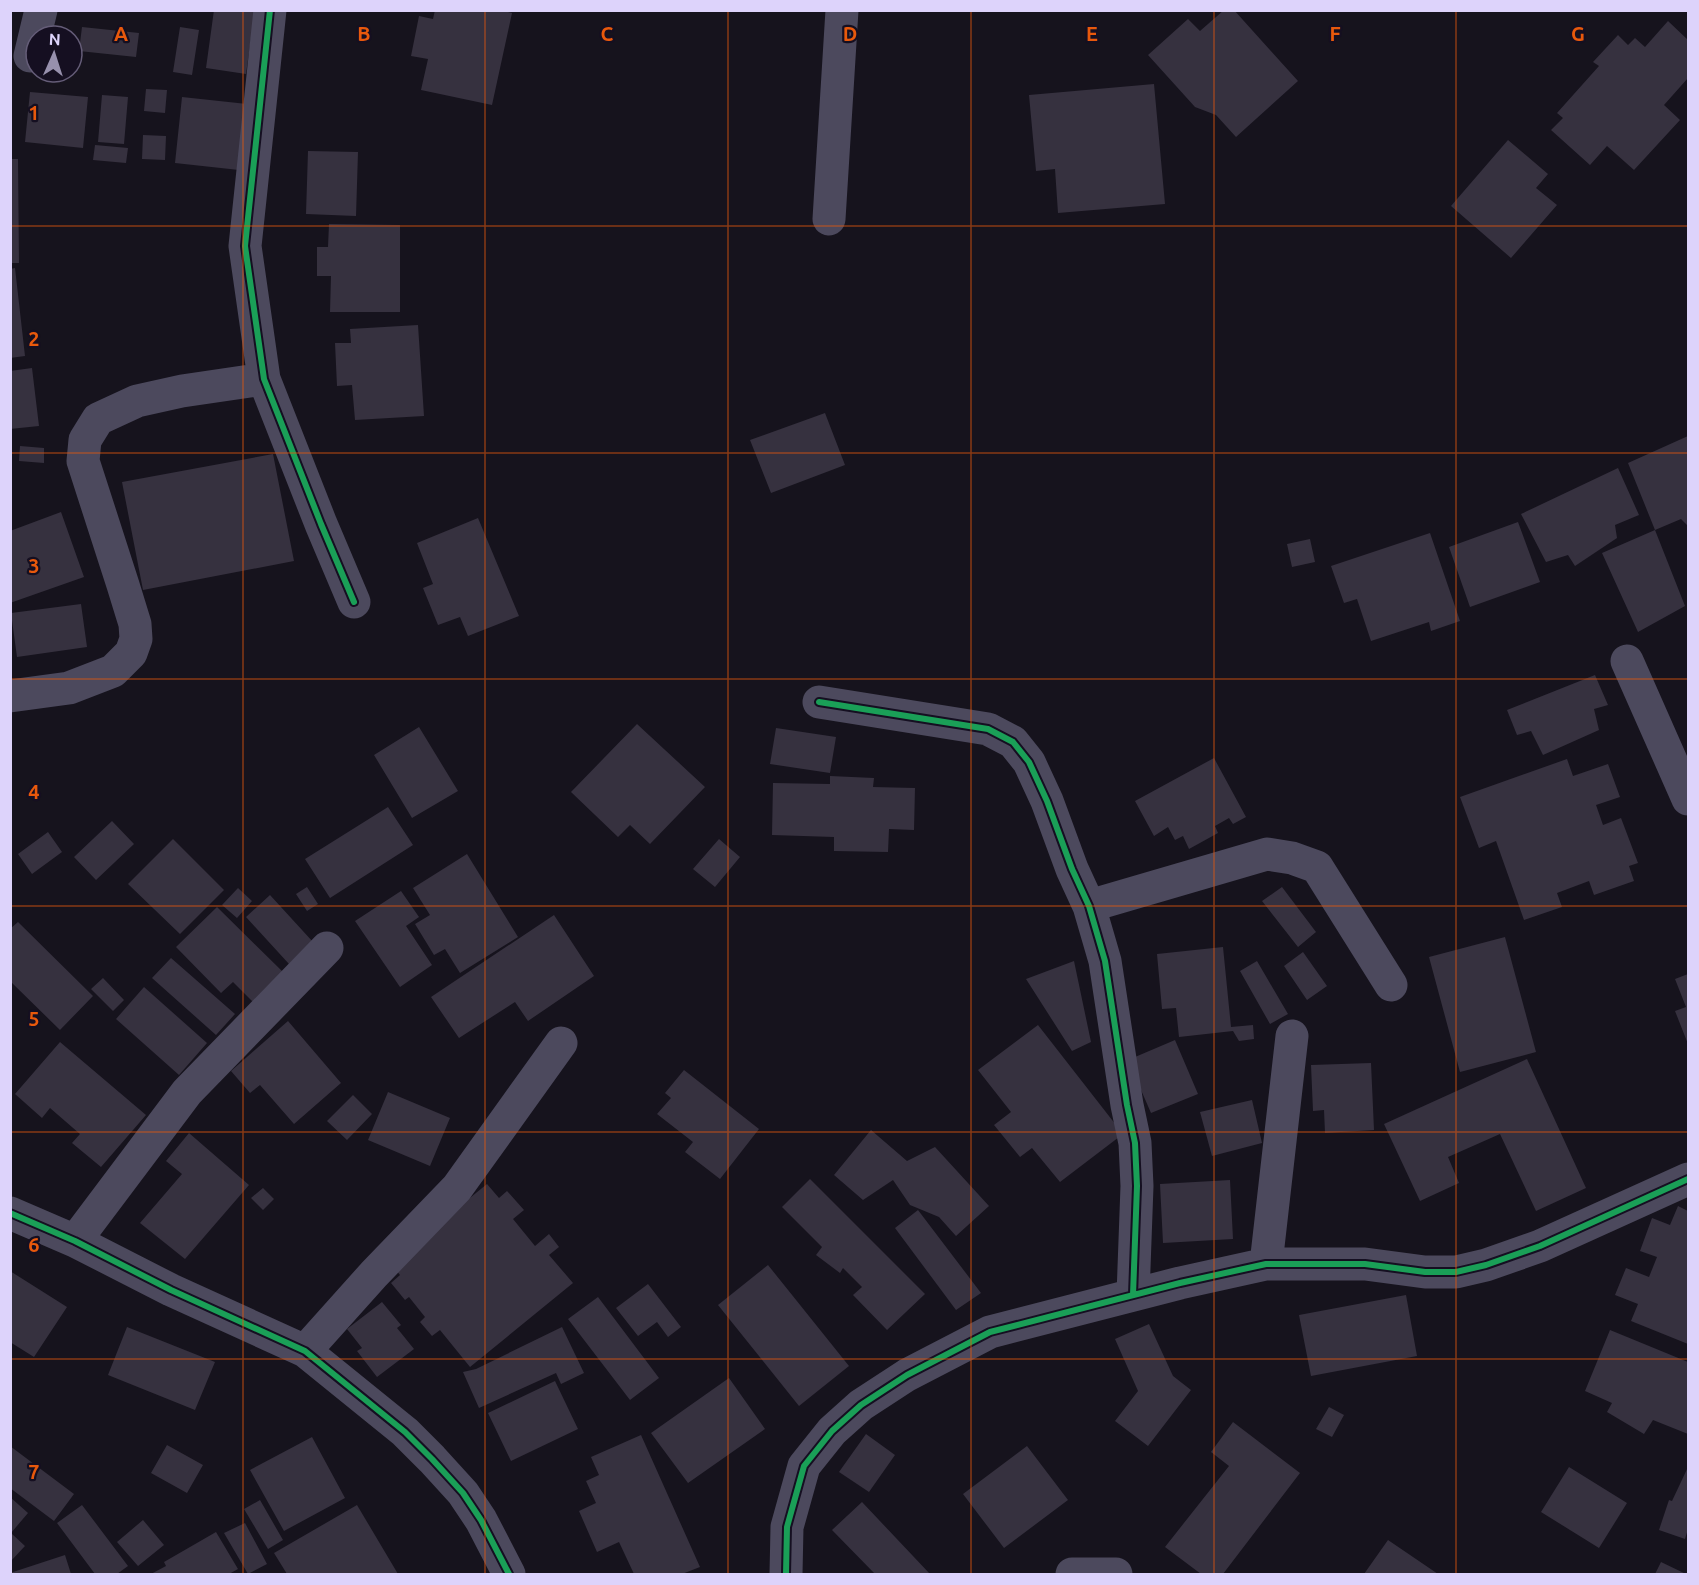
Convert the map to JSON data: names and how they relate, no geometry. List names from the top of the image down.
{
  "north": "top",
  "grid": {
    "columns": [
      "A",
      "B",
      "C",
      "D",
      "E",
      "F",
      "G"
    ],
    "rows": [
      "1",
      "2",
      "3",
      "4",
      "5",
      "6",
      "7"
    ]
  }
}
